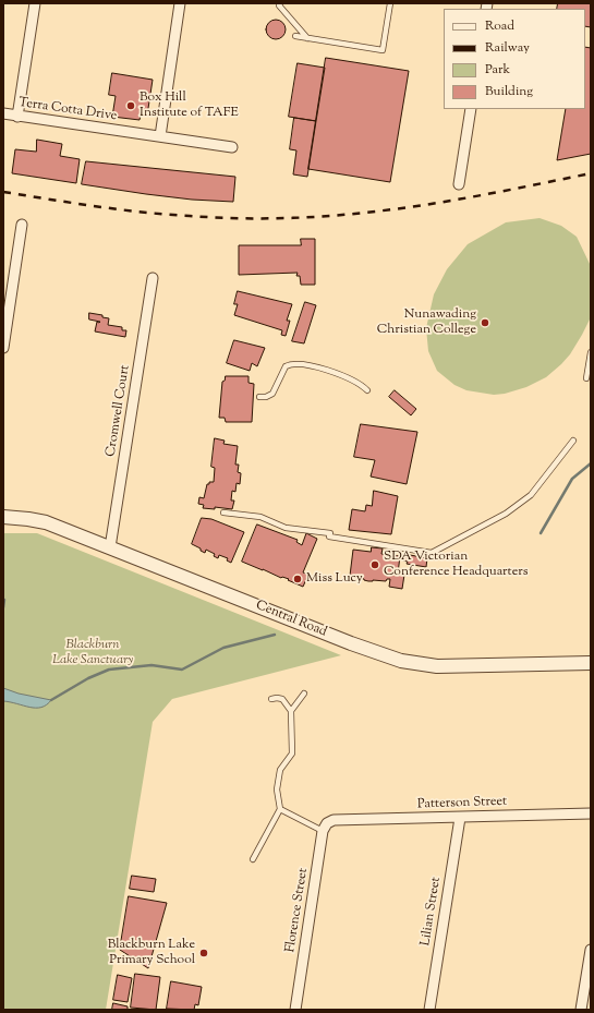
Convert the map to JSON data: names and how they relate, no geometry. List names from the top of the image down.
{
  "streets": {
    "street": [
      "Terra Cotta Drive",
      "Cromwell Court",
      "Central Road",
      "Patterson Street",
      "Florence Street",
      "Lilian Street"
    ]
  },
  "crossings": [
    ["Cromwell Court", "Central Road"],
    ["Patterson Street", "Florence Street"],
    ["Patterson Street", "Lilian Street"]
  ],
  "parks": ["Blackburn Lake Sanctuary"],
  "places": [
    "Box Hill Institute of TAFE",
    "Nunawading Christian College",
    "SDA Victorian Conference Headquarters",
    "Miss Lucy",
    "Blackburn Lake Primary School"
  ],
  "legend": [
    "Road",
    "Railway",
    "Park",
    "Building"
  ]
}
